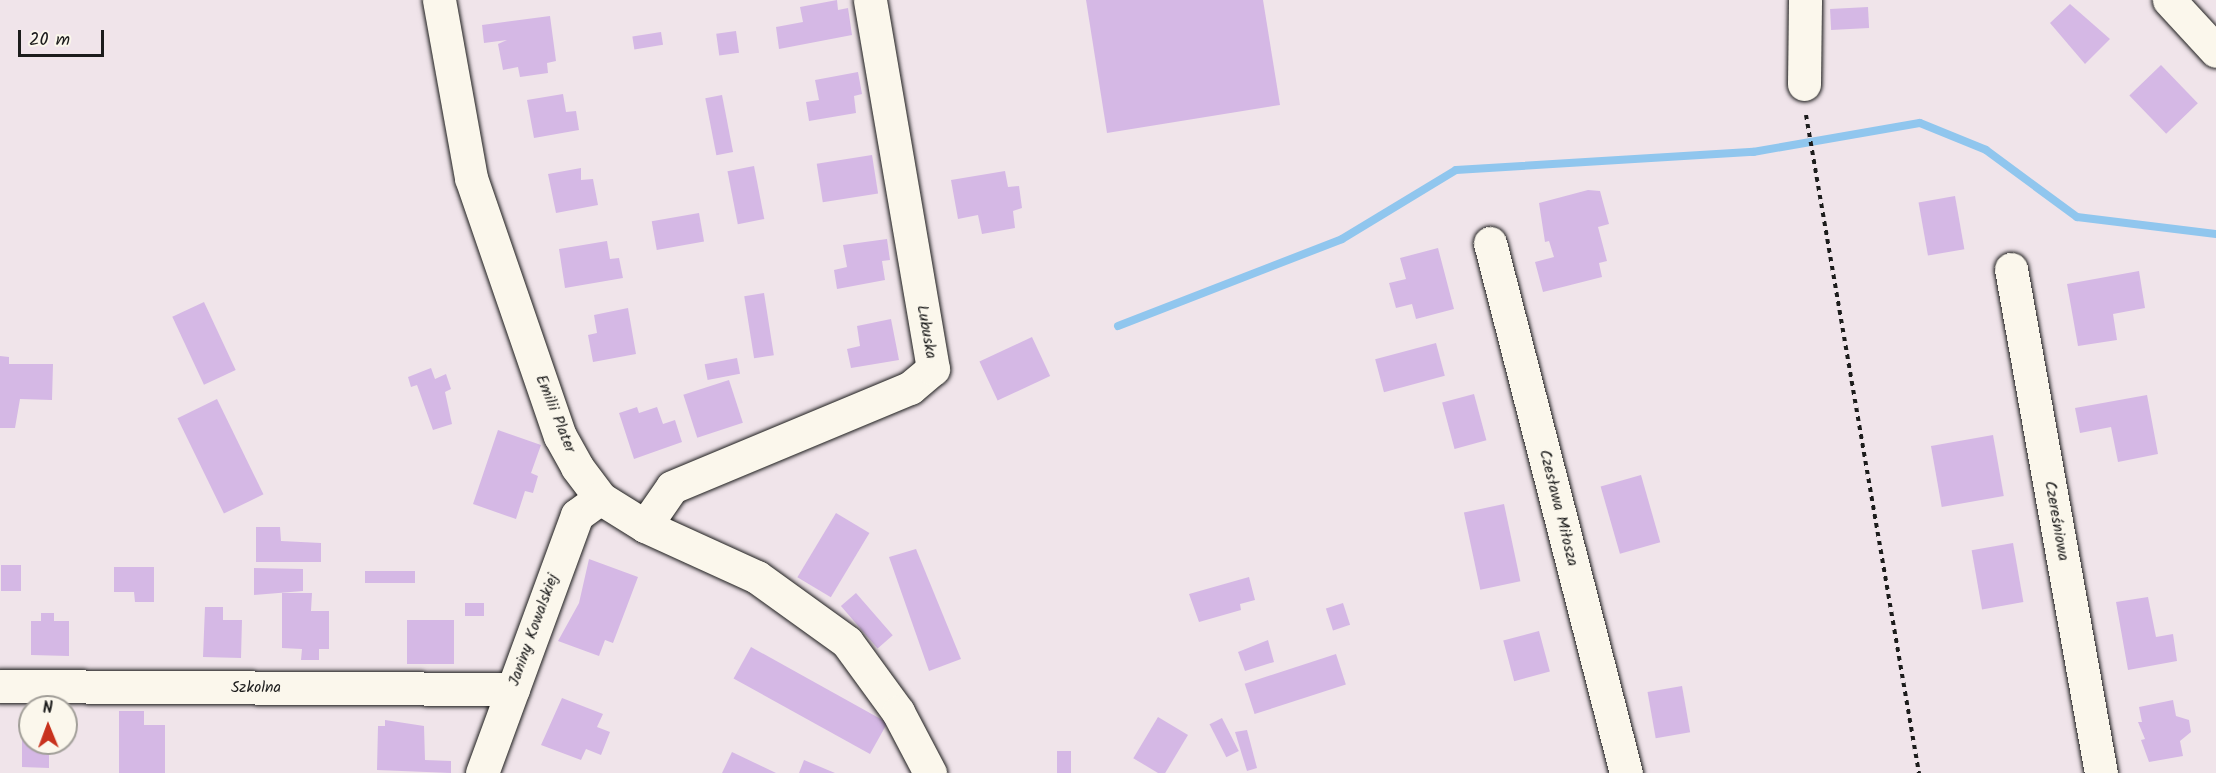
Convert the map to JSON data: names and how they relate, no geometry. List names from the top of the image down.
{
  "streets": {
    "street": [
      "Lubuska",
      "Emilii Plater",
      "Czesława Miłosza",
      "Czereśniowa",
      "Janiny Kowalskiej",
      "Szkolna"
    ]
  },
  "crossings": [
    ["Lubuska", "Emilii Plater"],
    ["Emilii Plater", "Janiny Kowalskiej"],
    ["Janiny Kowalskiej", "Szkolna"]
  ],
  "scale_bar": "20 m",
  "north": "top"
}
